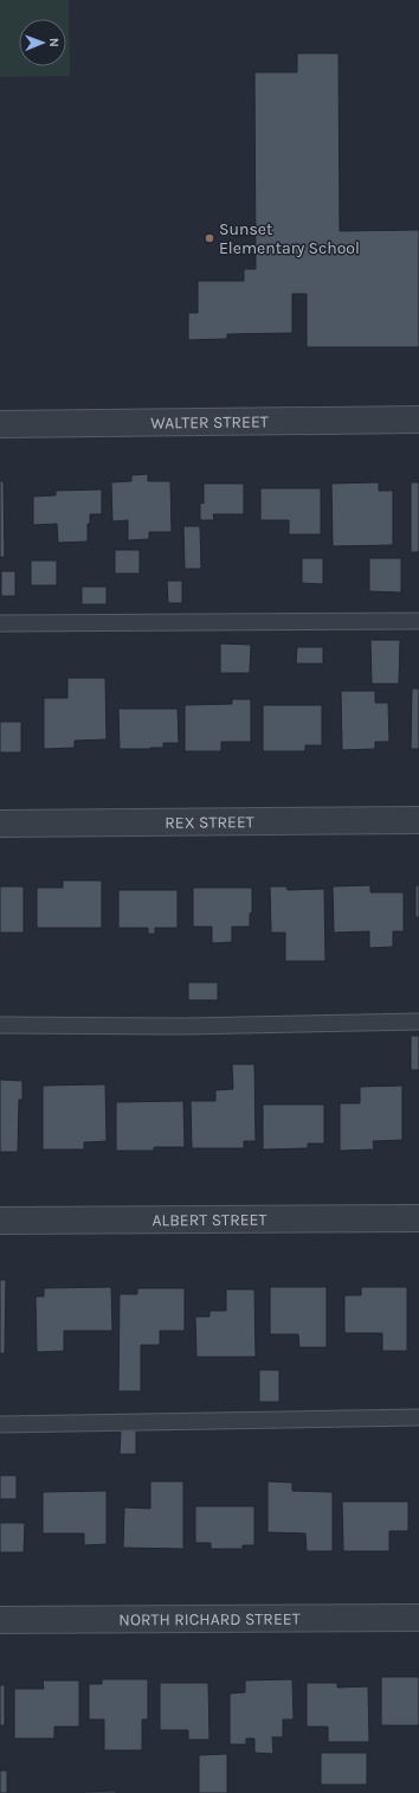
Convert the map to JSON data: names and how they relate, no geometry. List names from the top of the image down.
{
  "streets": {
    "street": [
      "WALTER STREET",
      "REX STREET",
      "ALBERT STREET",
      "NORTH RICHARD STREET"
    ]
  },
  "places": ["Sunset Elementary School"],
  "north": "right"
}
